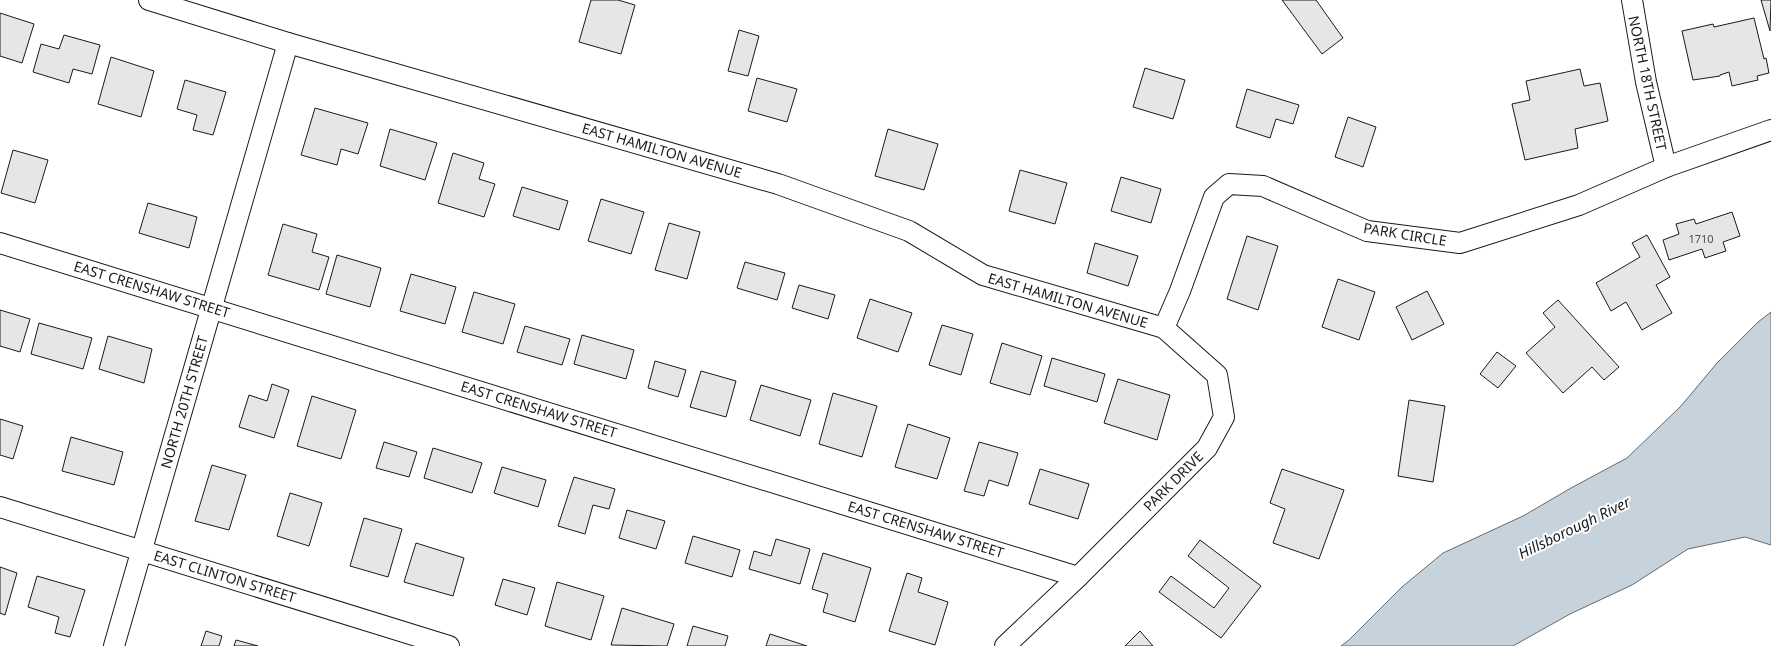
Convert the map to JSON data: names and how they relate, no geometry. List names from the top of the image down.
{
  "streets": {
    "street": [
      "NORTH 18TH STREET",
      "EAST HAMILTON AVENUE",
      "PARK CIRCLE",
      "EAST CRENSHAW STREET",
      "NORTH 20TH STREET",
      "PARK DRIVE",
      "EAST CLINTON STREET"
    ]
  },
  "crossings": [
    ["NORTH 18TH STREET", "PARK CIRCLE"],
    ["EAST HAMILTON AVENUE", "PARK CIRCLE"],
    ["EAST HAMILTON AVENUE", "NORTH 20TH STREET"],
    ["EAST HAMILTON AVENUE", "PARK DRIVE"],
    ["PARK CIRCLE", "PARK DRIVE"],
    ["EAST CRENSHAW STREET", "NORTH 20TH STREET"],
    ["EAST CRENSHAW STREET", "PARK DRIVE"],
    ["NORTH 20TH STREET", "EAST CLINTON STREET"]
  ],
  "water": ["Hillsborough River"],
  "house_numbers": ["1710"]
}
